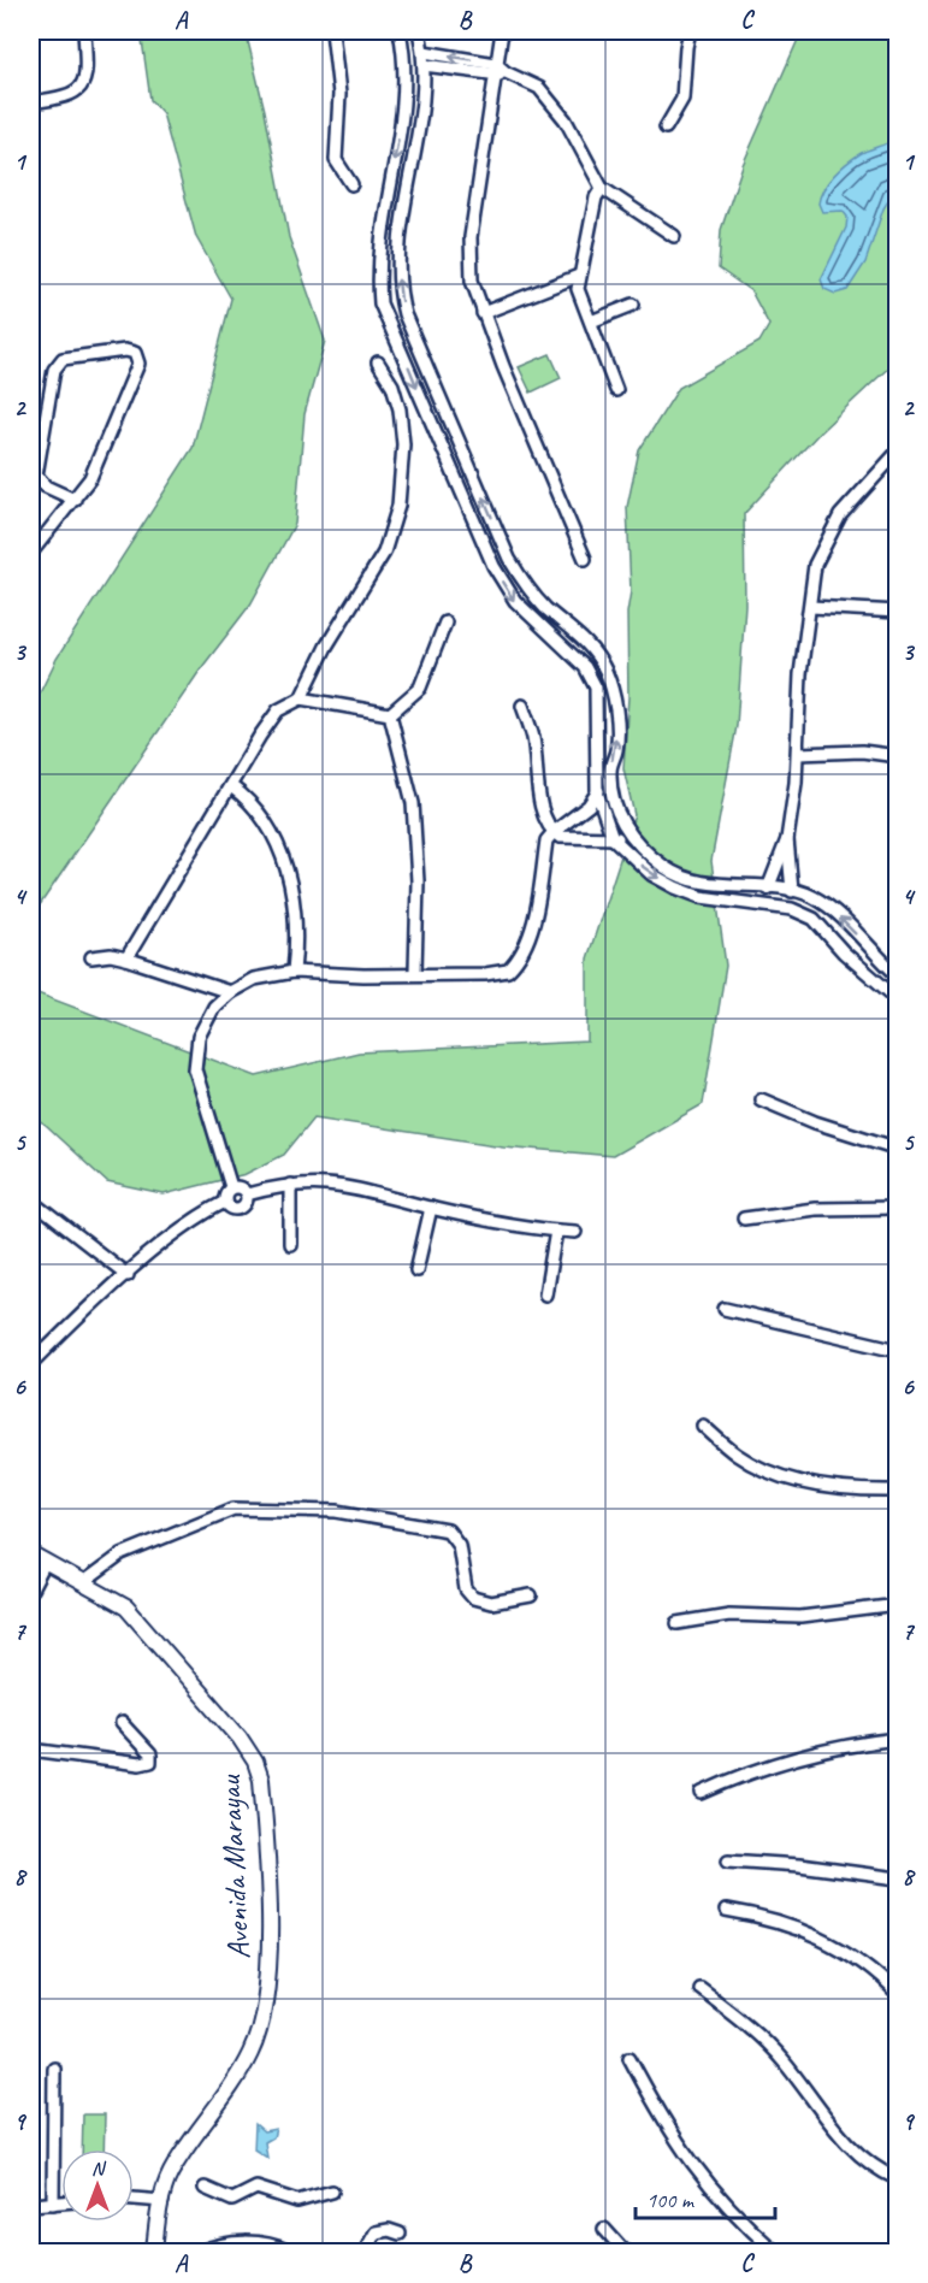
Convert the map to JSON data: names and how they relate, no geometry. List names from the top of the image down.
{
  "streets": {
    "street": ["Avenida Marayau"]
  },
  "scale_bar": "100 m",
  "north": "top",
  "grid": {
    "columns": ["A", "B", "C"],
    "rows": [
      "1",
      "2",
      "3",
      "4",
      "5",
      "6",
      "7",
      "8",
      "9"
    ]
  }
}
